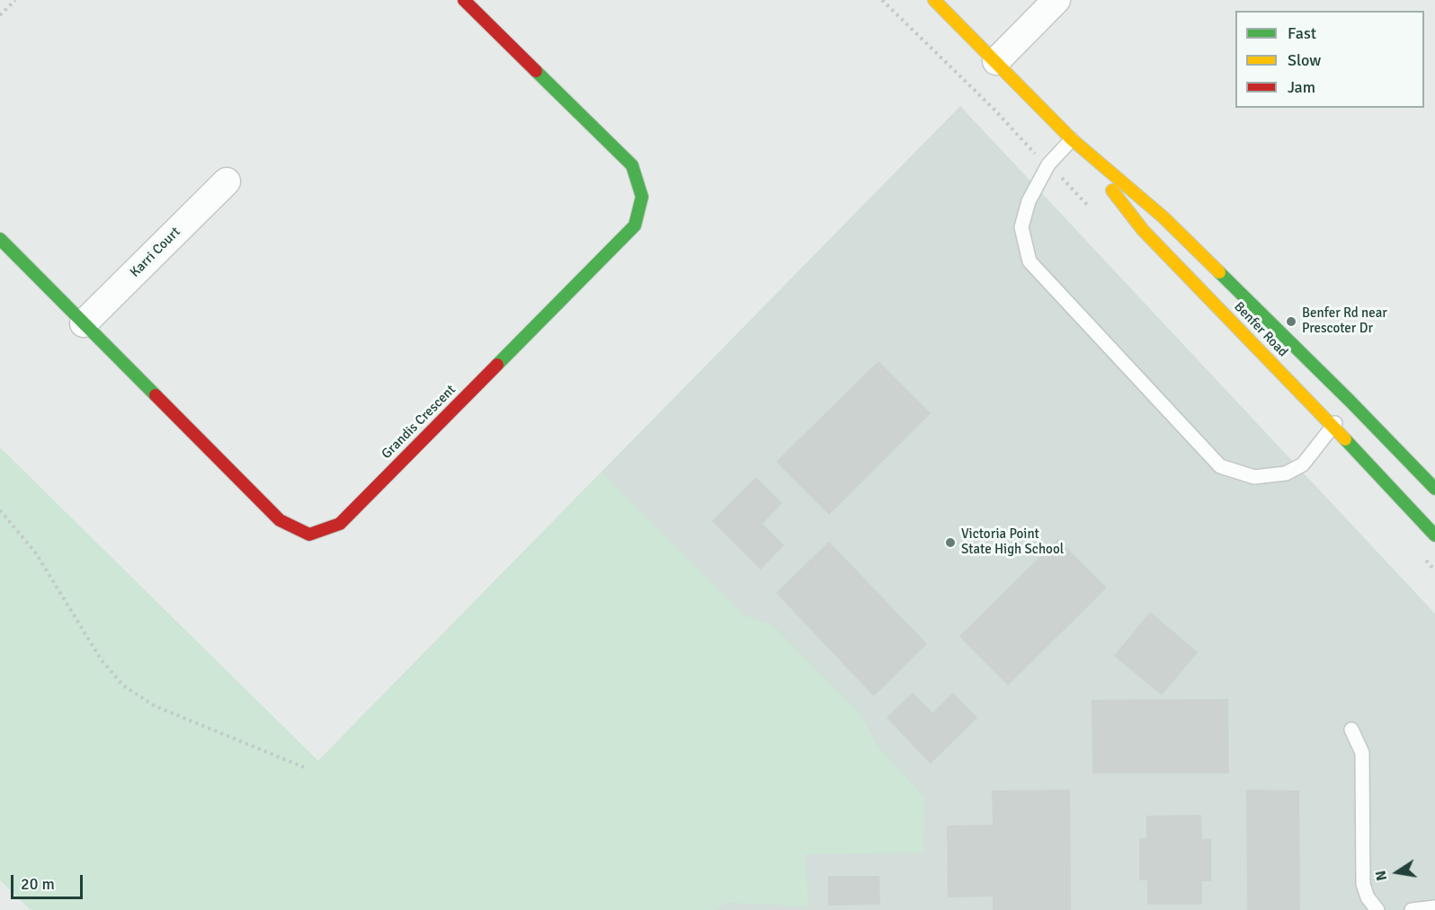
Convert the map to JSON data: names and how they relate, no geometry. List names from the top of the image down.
{
  "streets": {
    "street": ["Karri Court", "Benfer Road", "Grandis Crescent"]
  },
  "crossings": [
    ["Karri Court", "Grandis Crescent"]
  ],
  "places": ["Benfer Rd near Prescoter Dr", "Victoria Point State High School"],
  "legend": ["Fast", "Slow", "Jam"],
  "scale_bar": "20 m",
  "north": "left"
}
